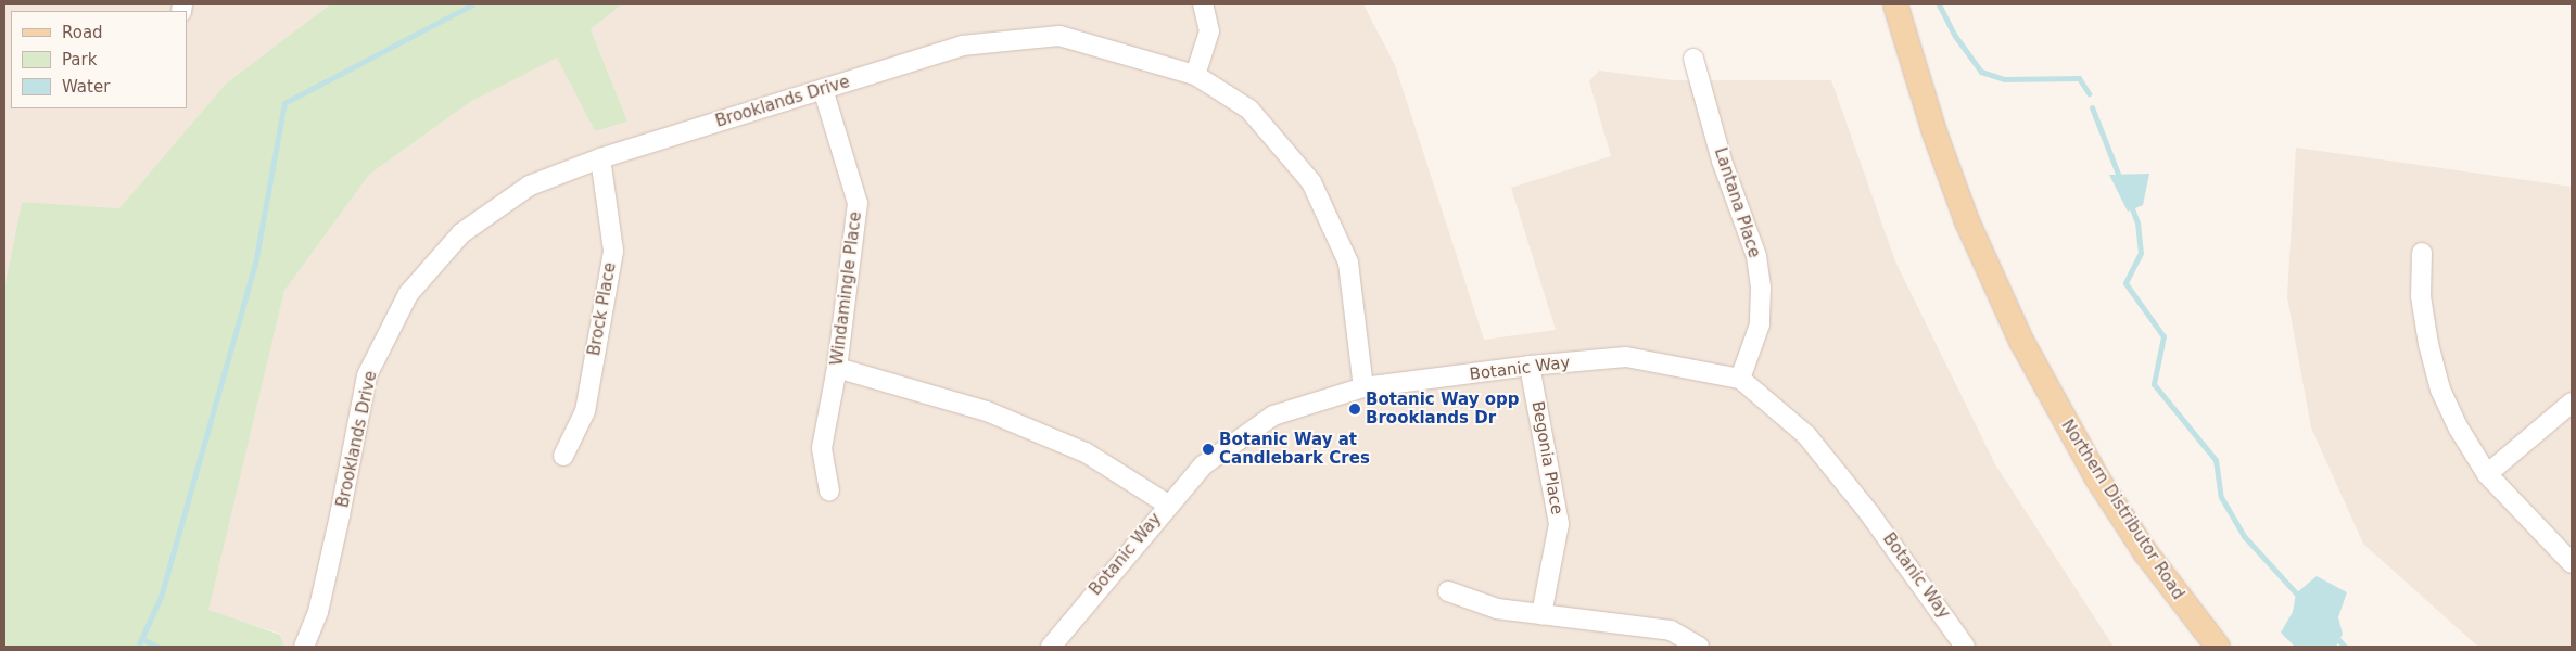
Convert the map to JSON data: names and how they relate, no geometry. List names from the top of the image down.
{
  "streets": {
    "main road": ["Northern Distributor Road"],
    "street": [
      "Brooklands Drive",
      "Lantana Place",
      "Windamingle Place",
      "Brock Place",
      "Botanic Way",
      "Begonia Place"
    ]
  },
  "crossings": [
    ["Brooklands Drive", "Windamingle Place"],
    ["Brooklands Drive", "Brock Place"],
    ["Brooklands Drive", "Botanic Way"],
    ["Lantana Place", "Botanic Way"],
    ["Botanic Way", "Begonia Place"]
  ],
  "places": ["Botanic Way opp Brooklands Dr", "Botanic Way at Candlebark Cres"],
  "legend": ["Road", "Park", "Water"]
}
